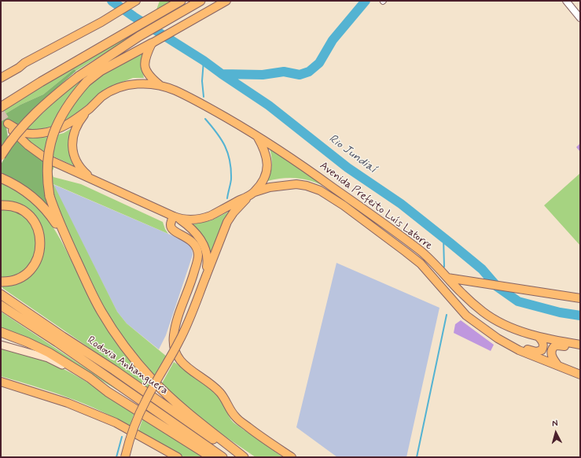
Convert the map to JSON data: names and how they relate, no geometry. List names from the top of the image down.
{
  "streets": {
    "highway": ["Rodovia Anhanguera"],
    "main road": ["Avenida Prefeito Luís Latorre"]
  },
  "water": ["Rio Jundiaí"],
  "north": "top"
}
